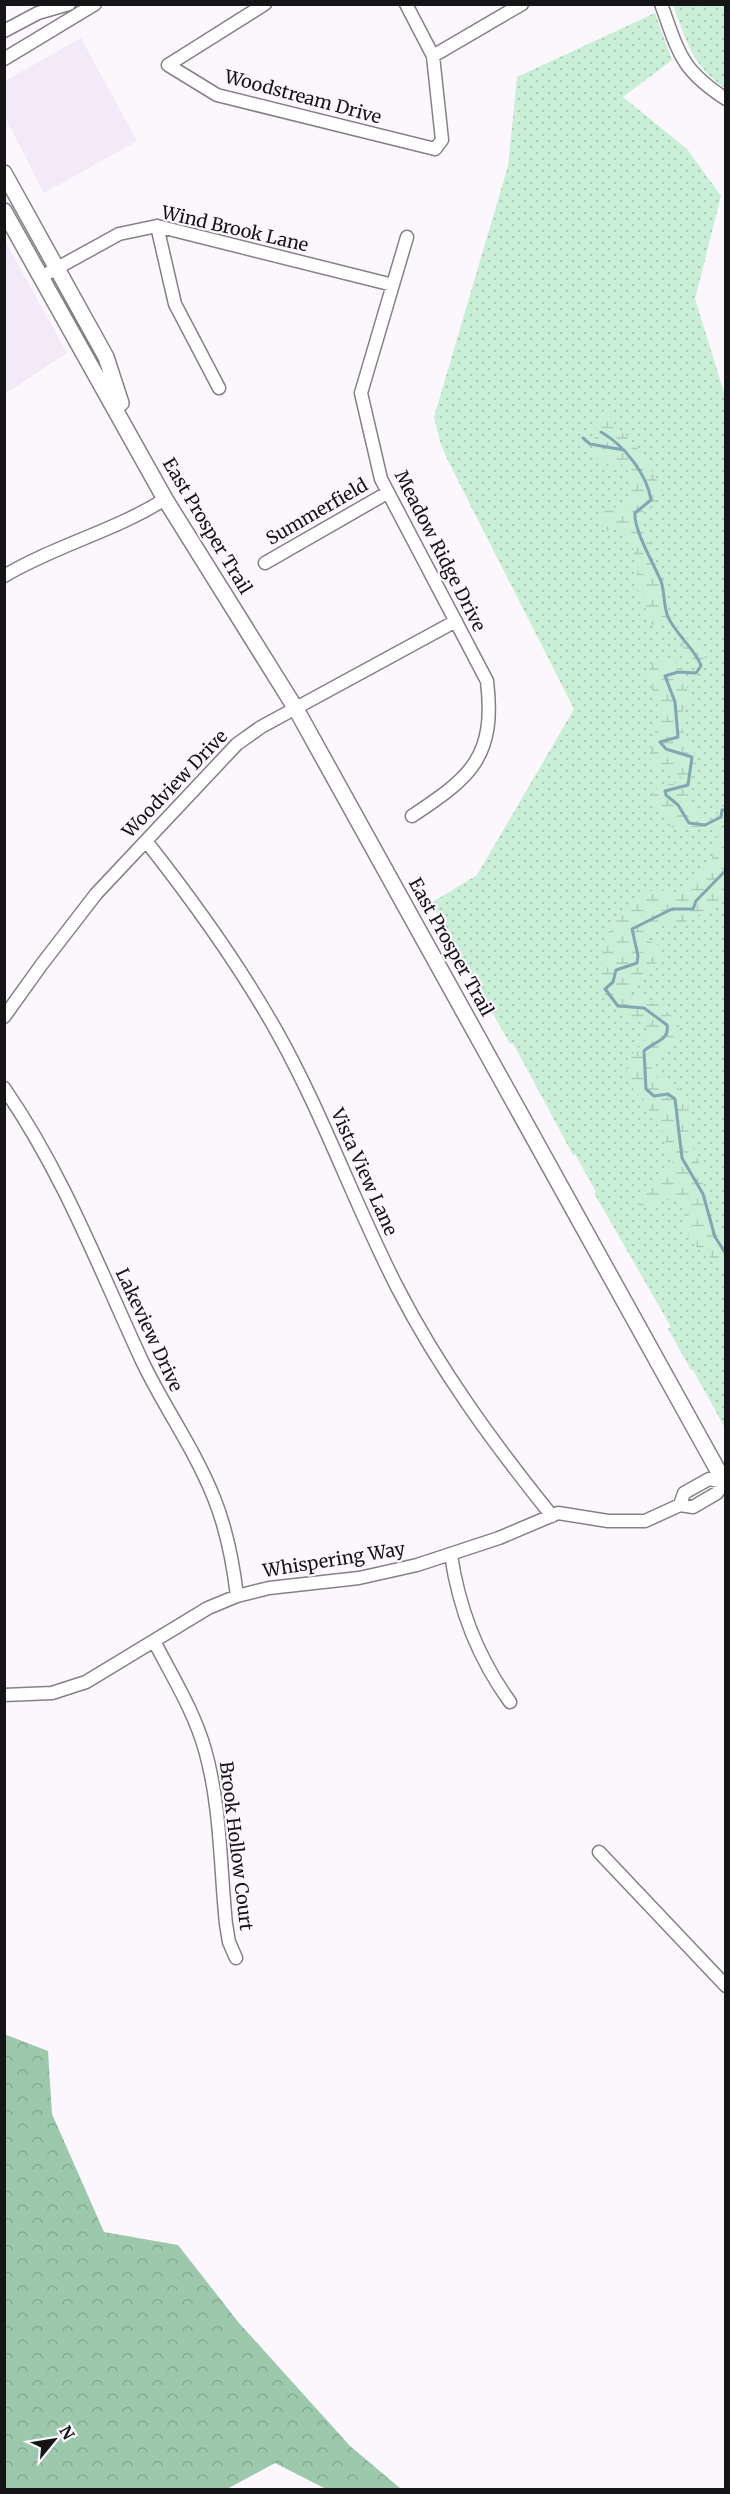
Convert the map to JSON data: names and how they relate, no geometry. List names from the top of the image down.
{
  "streets": {
    "main road": ["East Prosper Trail"],
    "street": [
      "Woodstream Drive",
      "Wind Brook Lane",
      "Summerfield",
      "Meadow Ridge Drive",
      "Woodview Drive",
      "Vista View Lane",
      "Lakeview Drive",
      "Whispering Way",
      "Brook Hollow Court"
    ]
  },
  "crossings": [
    ["Wind Brook Lane", "East Prosper Trail"],
    ["Wind Brook Lane", "Meadow Ridge Drive"],
    ["Summerfield", "Meadow Ridge Drive"],
    ["East Prosper Trail", "Woodview Drive"],
    ["East Prosper Trail", "Whispering Way"],
    ["Meadow Ridge Drive", "Woodview Drive"],
    ["Woodview Drive", "Vista View Lane"],
    ["Vista View Lane", "Whispering Way"],
    ["Lakeview Drive", "Whispering Way"],
    ["Whispering Way", "Brook Hollow Court"]
  ],
  "north": "top right"
}
